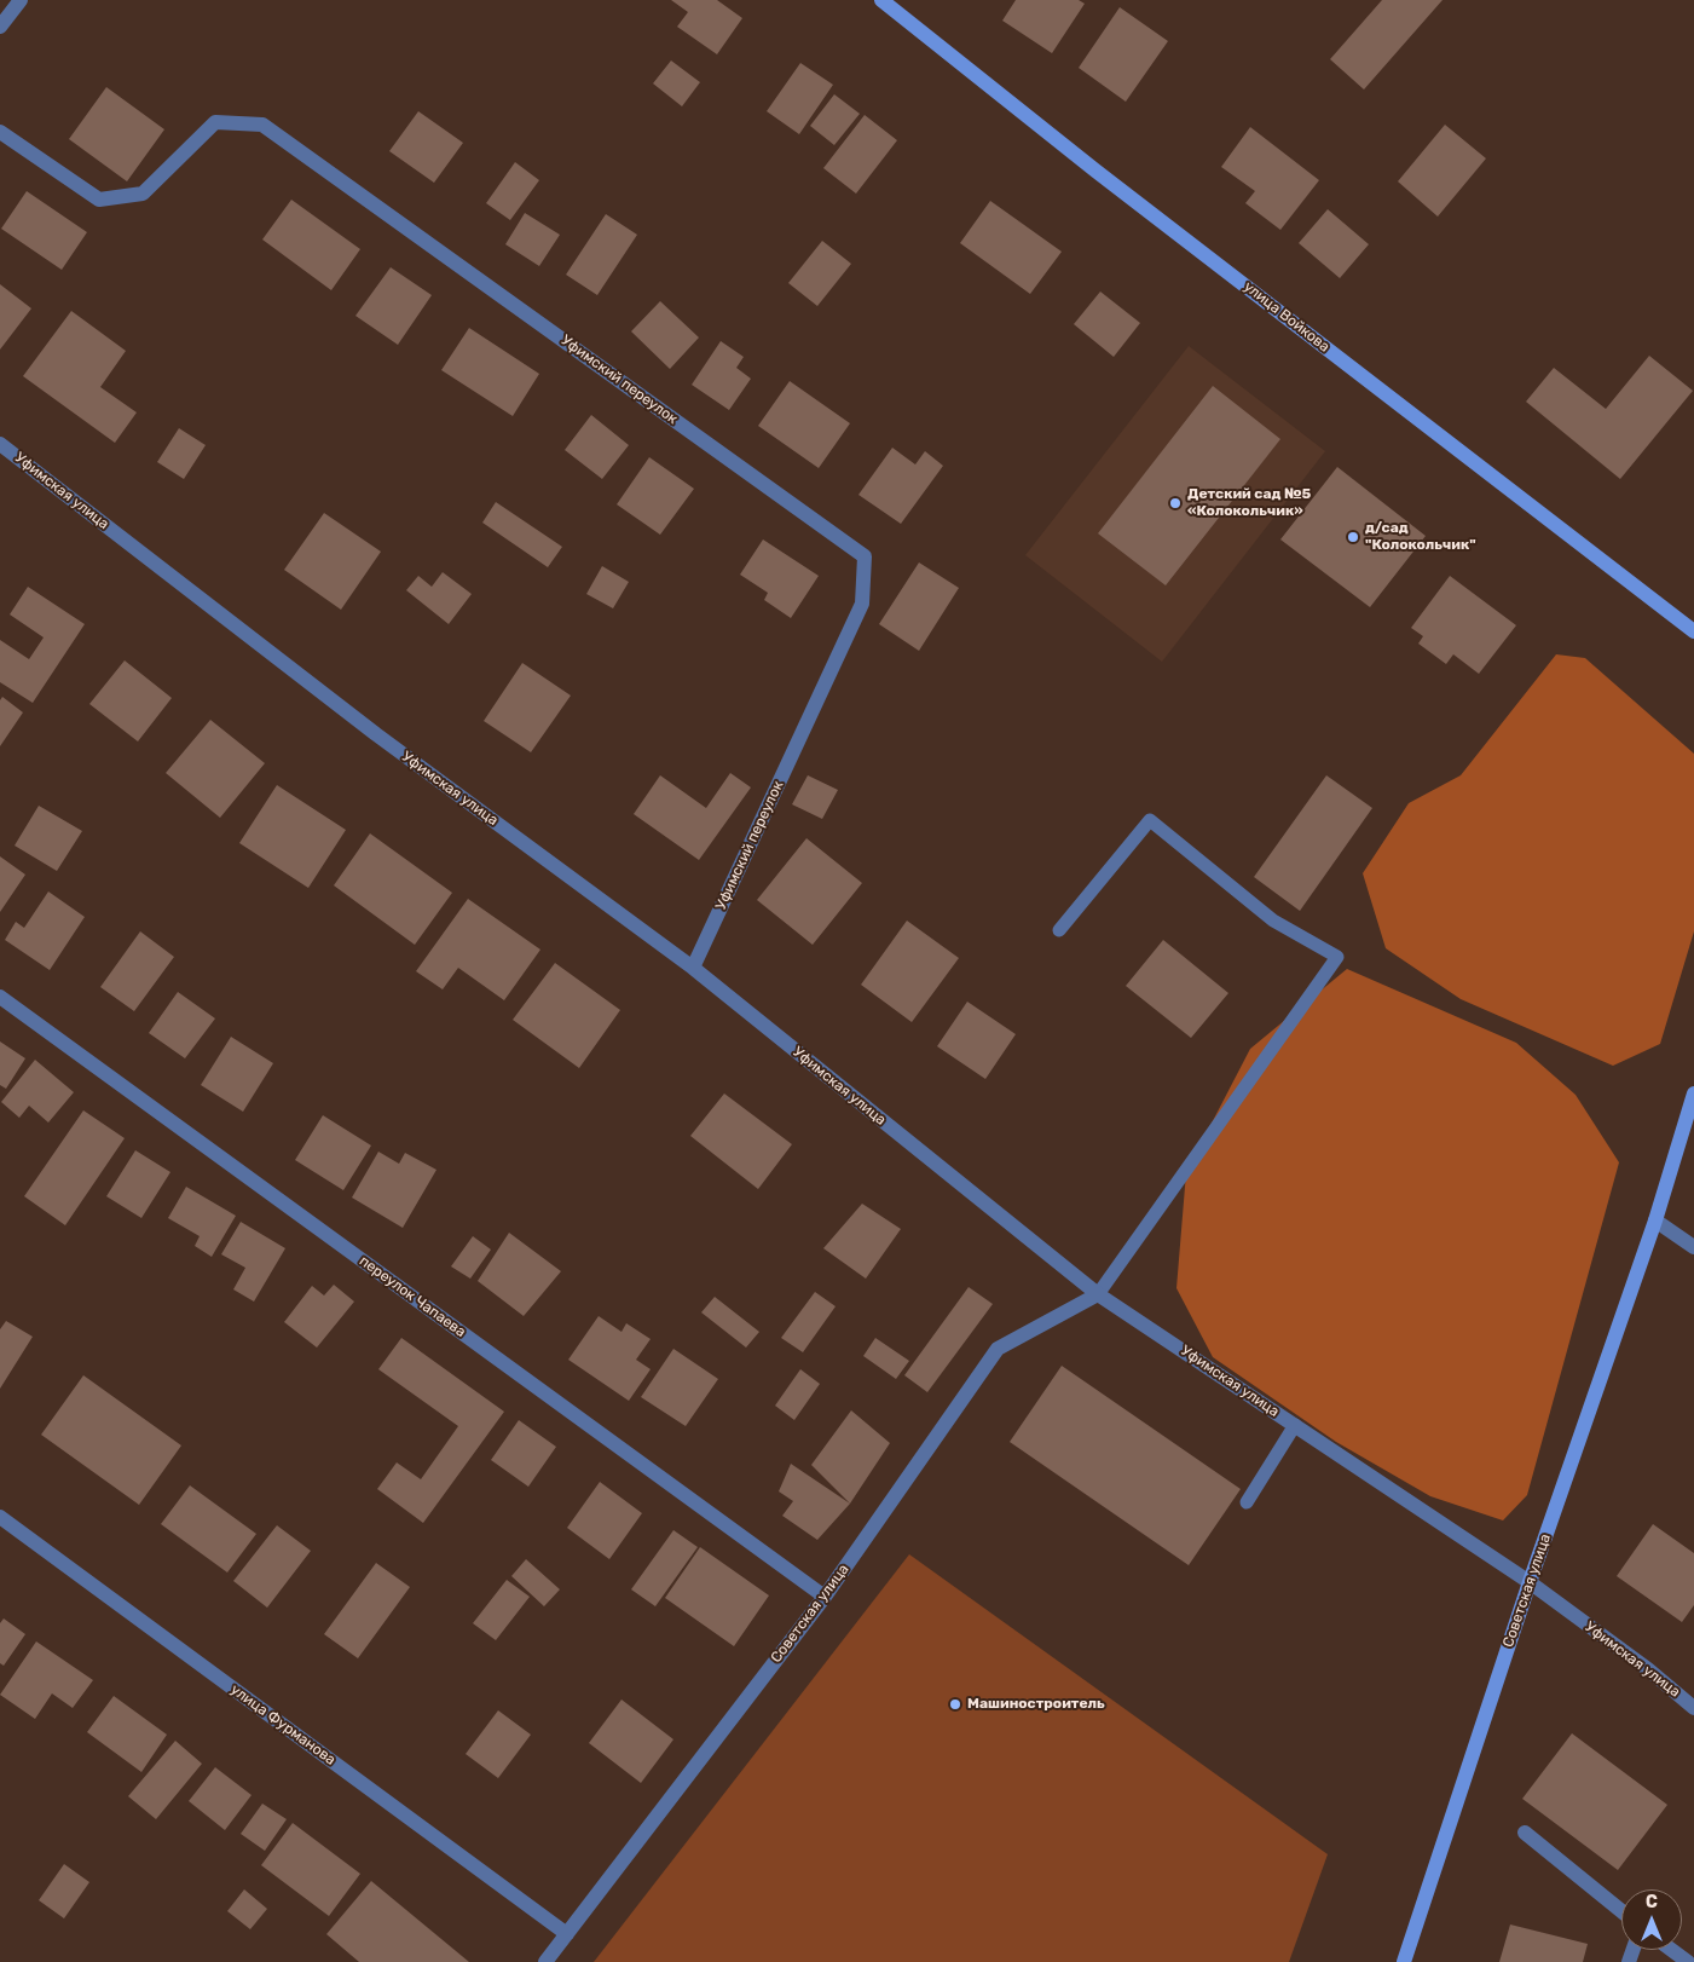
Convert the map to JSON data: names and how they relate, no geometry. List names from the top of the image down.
{
  "streets": {
    "main road": ["улица Войкова", "Советская улица"],
    "street": [
      "Уфимский переулок",
      "Уфимская улица",
      "переулок Чапаева",
      "улица Фурманова"
    ]
  },
  "crossings": [
    ["Уфимский переулок", "Уфимская улица"],
    ["Уфимская улица", "Советская улица"],
    ["переулок Чапаева", "Советская улица"],
    ["Советская улица", "улица Фурманова"]
  ],
  "places": ["Детский сад №5 «Колокольчик»", "д/сад \"Колокольчик\"", "Машиностроитель"],
  "north": "top"
}
